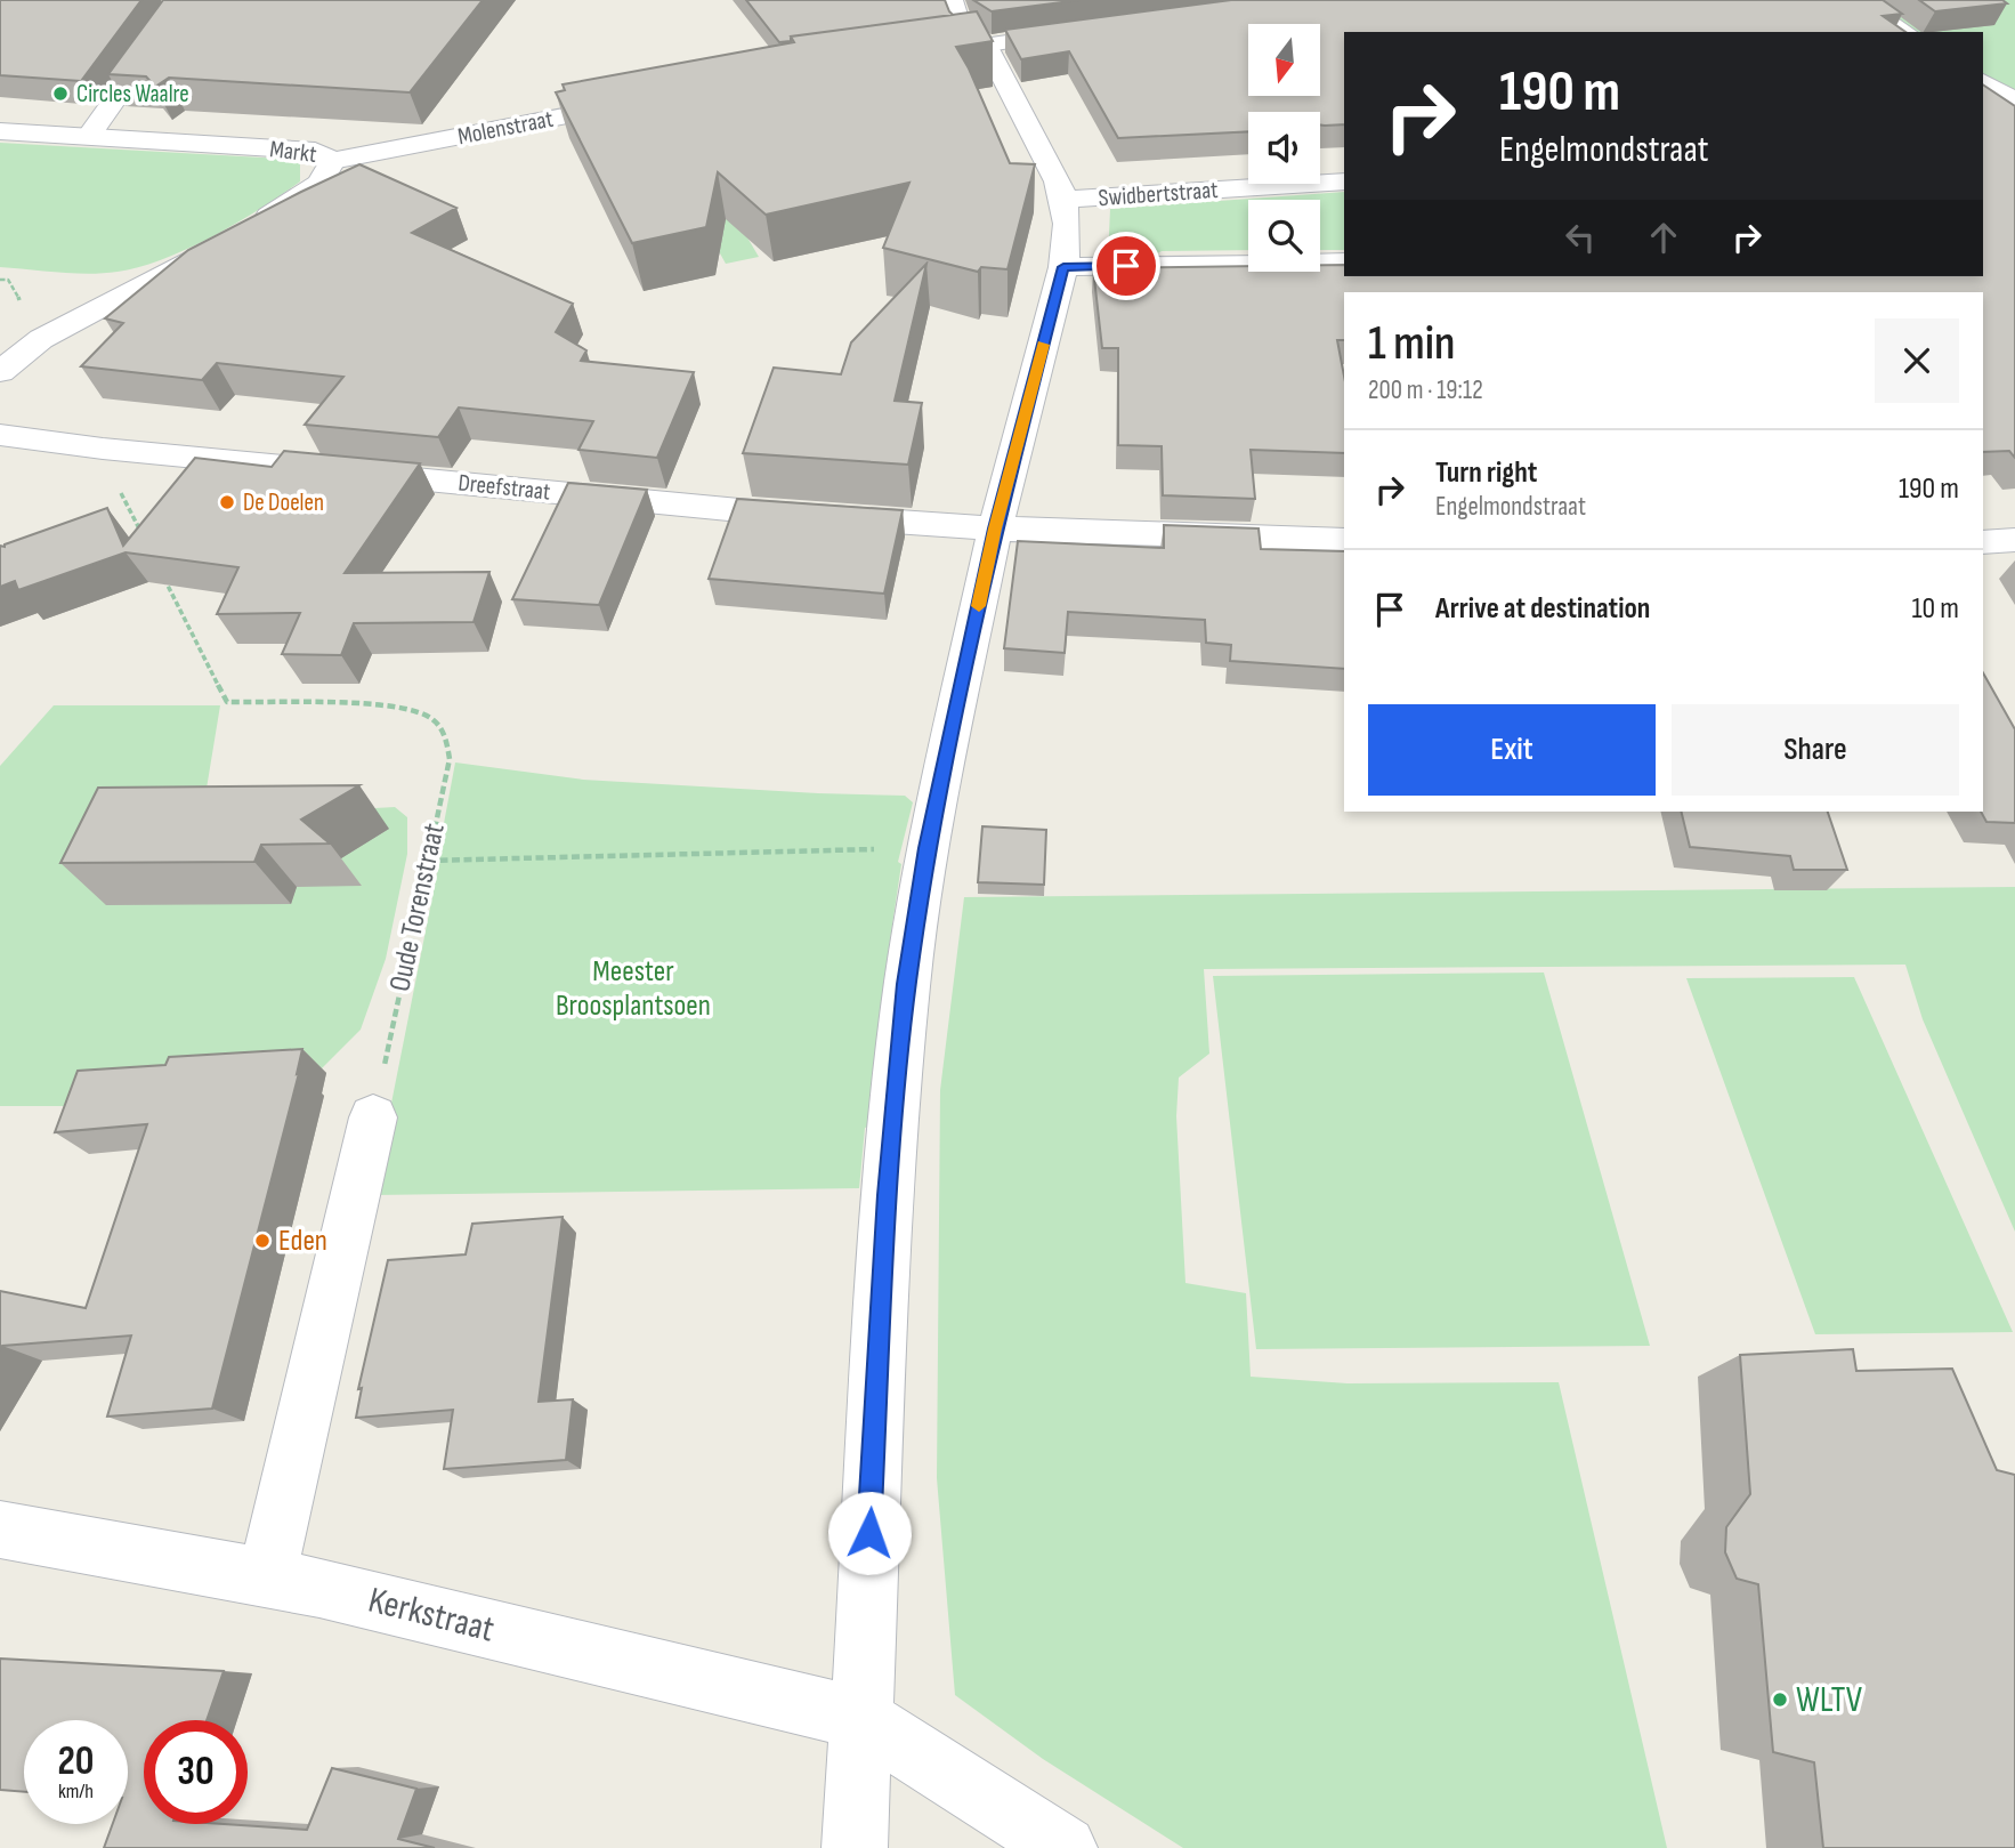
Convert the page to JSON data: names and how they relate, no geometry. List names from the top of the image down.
{
  "streets": {
    "street": [
      "Molenstraat",
      "Markt",
      "Swidbertstraat",
      "Dreefstraat",
      "Kerkstraat"
    ],
    "path": ["Oude Torenstraat"]
  },
  "crossings": [
    ["Molenstraat", "Markt"]
  ],
  "parks": ["Meester Broosplantsoen"],
  "places": [
    "Circles Waalre",
    "De Doelen",
    "Eden",
    "WLTV"
  ],
  "north": "bottom",
  "page": {
    "turn": ["190 m", "Engelmondstraat"],
    "heading": ["1 min", "200 m · 19:12"],
    "list": [
      {
        "name": "Turn right",
        "note": "Engelmondstraat",
        "value": "190 m"
      },
      {
        "name": "Arrive at destination",
        "value": "10 m"
      }
    ],
    "buttons": ["Exit", "Share"],
    "speed": "20 km/h",
    "limit": "30"
  }
}
